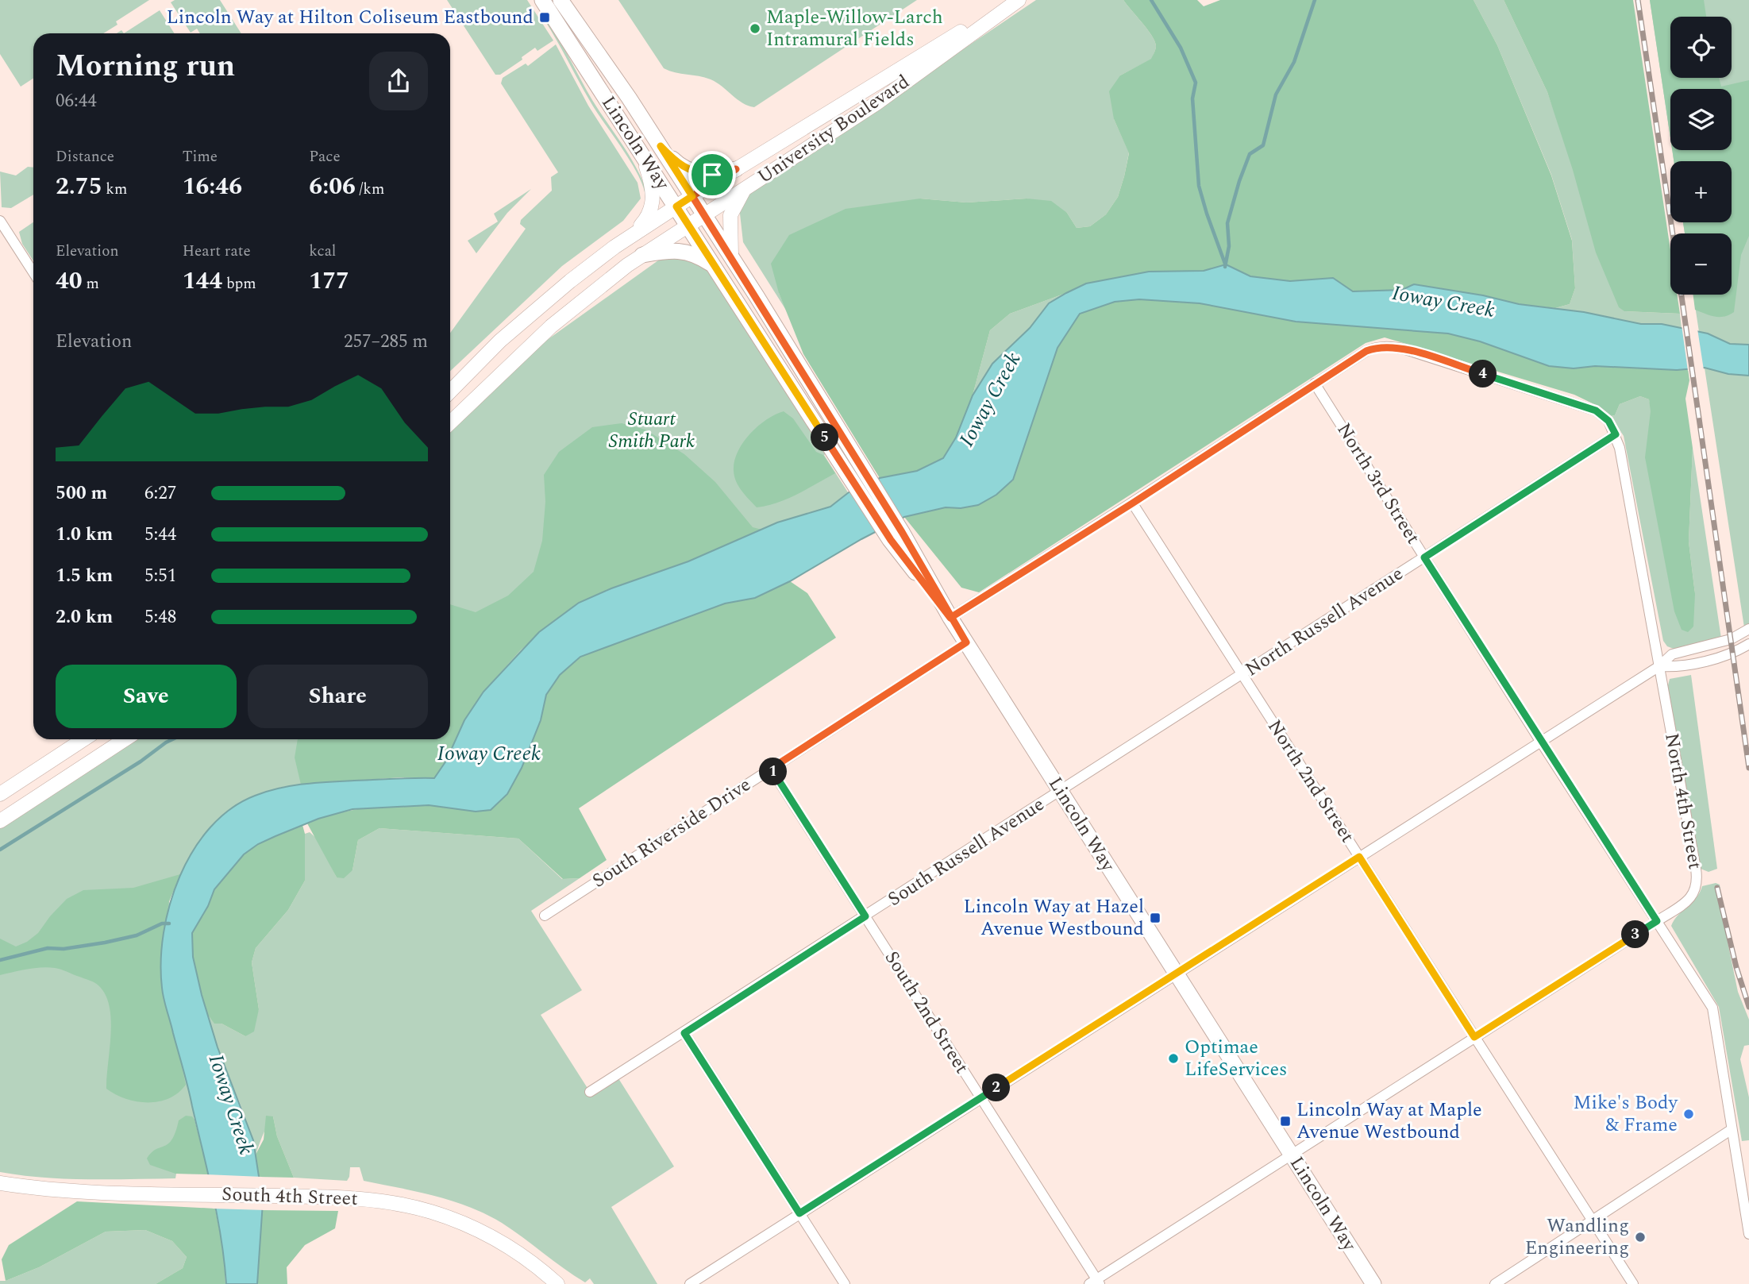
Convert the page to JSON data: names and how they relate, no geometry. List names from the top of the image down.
{
  "streets": {
    "main road": ["University Boulevard", "Lincoln Way", "South 4th Street"],
    "street": [
      "North 3rd Street",
      "North Russell Avenue",
      "North 2nd Street",
      "North 4th Street",
      "South Riverside Drive",
      "South Russell Avenue",
      "South 2nd Street"
    ]
  },
  "crossings": [
    ["University Boulevard", "Lincoln Way"],
    ["Lincoln Way", "North Russell Avenue"],
    ["Lincoln Way", "North 4th Street"],
    ["Lincoln Way", "South Riverside Drive"],
    ["Lincoln Way", "South Russell Avenue"],
    ["North 3rd Street", "North Russell Avenue"],
    ["North 3rd Street", "North 4th Street"],
    ["North Russell Avenue", "North 2nd Street"],
    ["North Russell Avenue", "North 4th Street"],
    ["North Russell Avenue", "South Russell Avenue"],
    ["North 2nd Street", "North 4th Street"],
    ["North 4th Street", "South 2nd Street"],
    ["South Riverside Drive", "South 2nd Street"],
    ["South Russell Avenue", "South 2nd Street"]
  ],
  "water": ["Ioway Creek"],
  "parks": ["Stuart Smith Park"],
  "places": {
    "transit": ["Lincoln Way at Hilton Coliseum Eastbound", "Lincoln Way at Hazel Avenue Westbound", "Lincoln Way at Maple Avenue Westbound"],
    "other": [
      "Maple-Willow-Larch Intramural Fields",
      "Optimae LifeServices",
      "Mike's Body & Frame",
      "Wandling Engineering"
    ]
  },
  "page": {
    "map_buttons": ["+", "−"],
    "heading": ["Morning run", "06:44"],
    "stats": [
      ["Distance", "2.75 km"],
      ["Time", "16:46"],
      ["Pace", "6:06 /km"],
      ["Elevation", "40 m"],
      ["Heart rate", "144 bpm"],
      ["kcal", "177"]
    ],
    "chart": ["Elevation", "257–285 m"],
    "pins": [
      "4",
      "5",
      "1",
      "3",
      "2"
    ],
    "list": [
      {
        "name": "500 m",
        "note": "6:27"
      },
      {
        "name": "1.0 km",
        "note": "5:44"
      },
      {
        "name": "1.5 km",
        "note": "5:51"
      },
      {
        "name": "2.0 km",
        "note": "5:48"
      }
    ],
    "buttons": ["Save", "Share"]
  }
}
